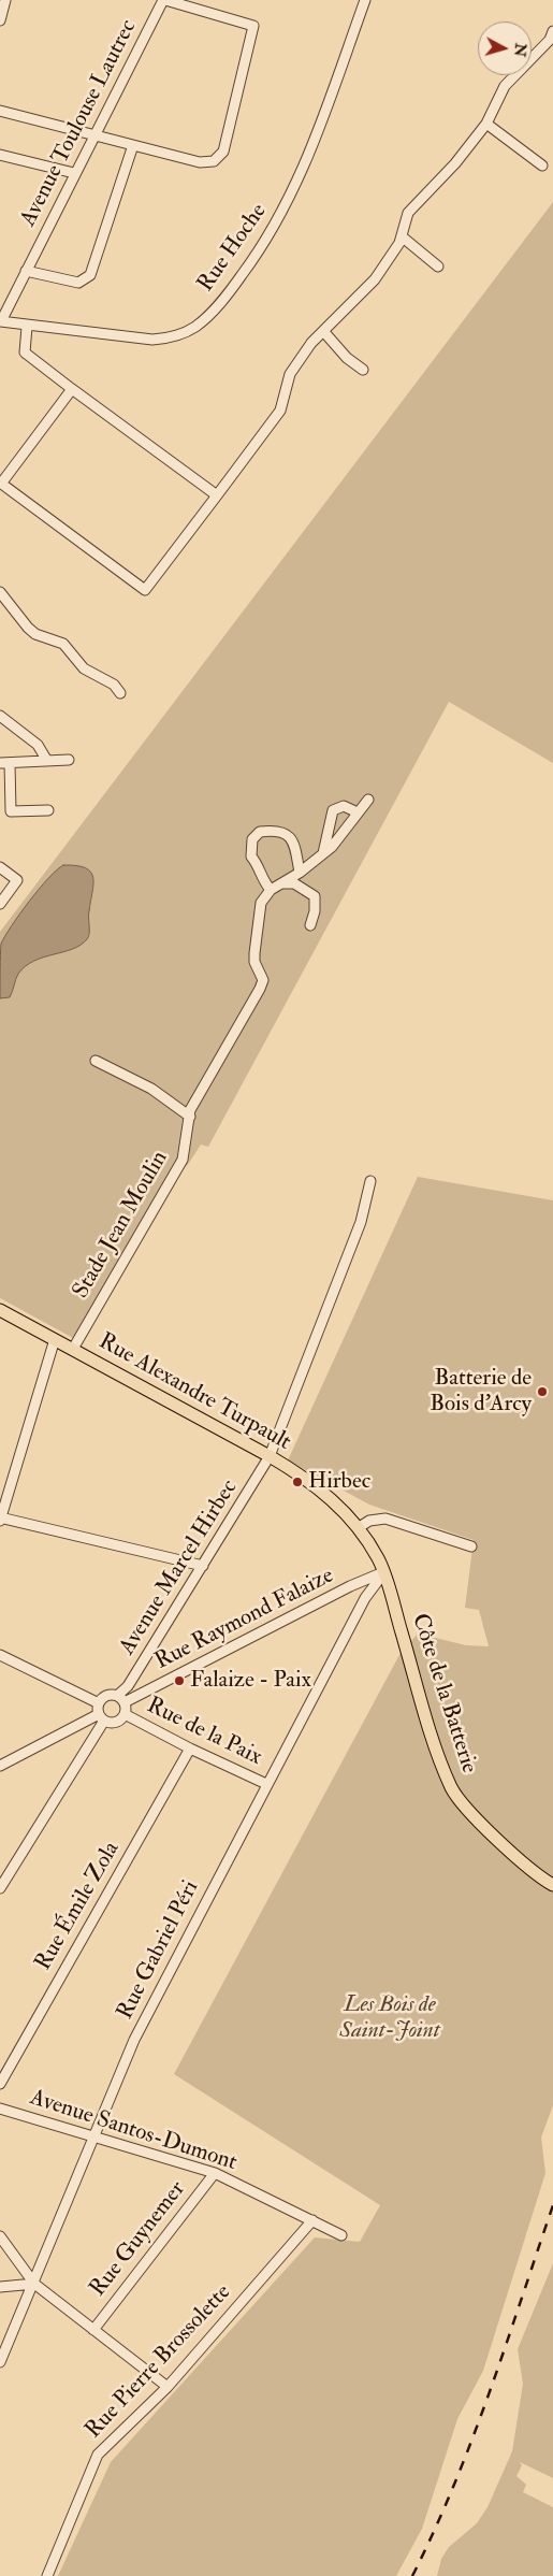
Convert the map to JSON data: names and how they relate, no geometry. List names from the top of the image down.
{
  "streets": {
    "main road": ["Rue Alexandre Turpault", "Côte de la Batterie"],
    "street": [
      "Avenue Toulouse Lautrec",
      "Rue Hoche",
      "Stade Jean Moulin",
      "Avenue Marcel Hirbec",
      "Rue Raymond Falaize",
      "Rue de la Paix",
      "Rue Émile Zola",
      "Rue Gabriel Péri",
      "Avenue Santos-Dumont",
      "Rue Guynemer",
      "Rue Pierre Brossolette"
    ]
  },
  "crossings": [
    ["Avenue Toulouse Lautrec", "Rue Hoche"],
    ["Stade Jean Moulin", "Rue Alexandre Turpault"],
    ["Rue Alexandre Turpault", "Avenue Marcel Hirbec"],
    ["Rue Alexandre Turpault", "Rue Raymond Falaize"],
    ["Rue Alexandre Turpault", "Côte de la Batterie"],
    ["Rue Alexandre Turpault", "Rue Gabriel Péri"],
    ["Avenue Marcel Hirbec", "Rue Raymond Falaize"],
    ["Rue Raymond Falaize", "Rue Gabriel Péri"],
    ["Rue de la Paix", "Rue Émile Zola"],
    ["Rue de la Paix", "Rue Gabriel Péri"],
    ["Rue Gabriel Péri", "Avenue Santos-Dumont"],
    ["Avenue Santos-Dumont", "Rue Guynemer"],
    ["Avenue Santos-Dumont", "Rue Pierre Brossolette"]
  ],
  "parks": ["Les Bois de Saint-Joint"],
  "places": ["Batterie de Bois d'Arcy", "Hirbec", "Falaize - Paix"],
  "north": "right"
}
